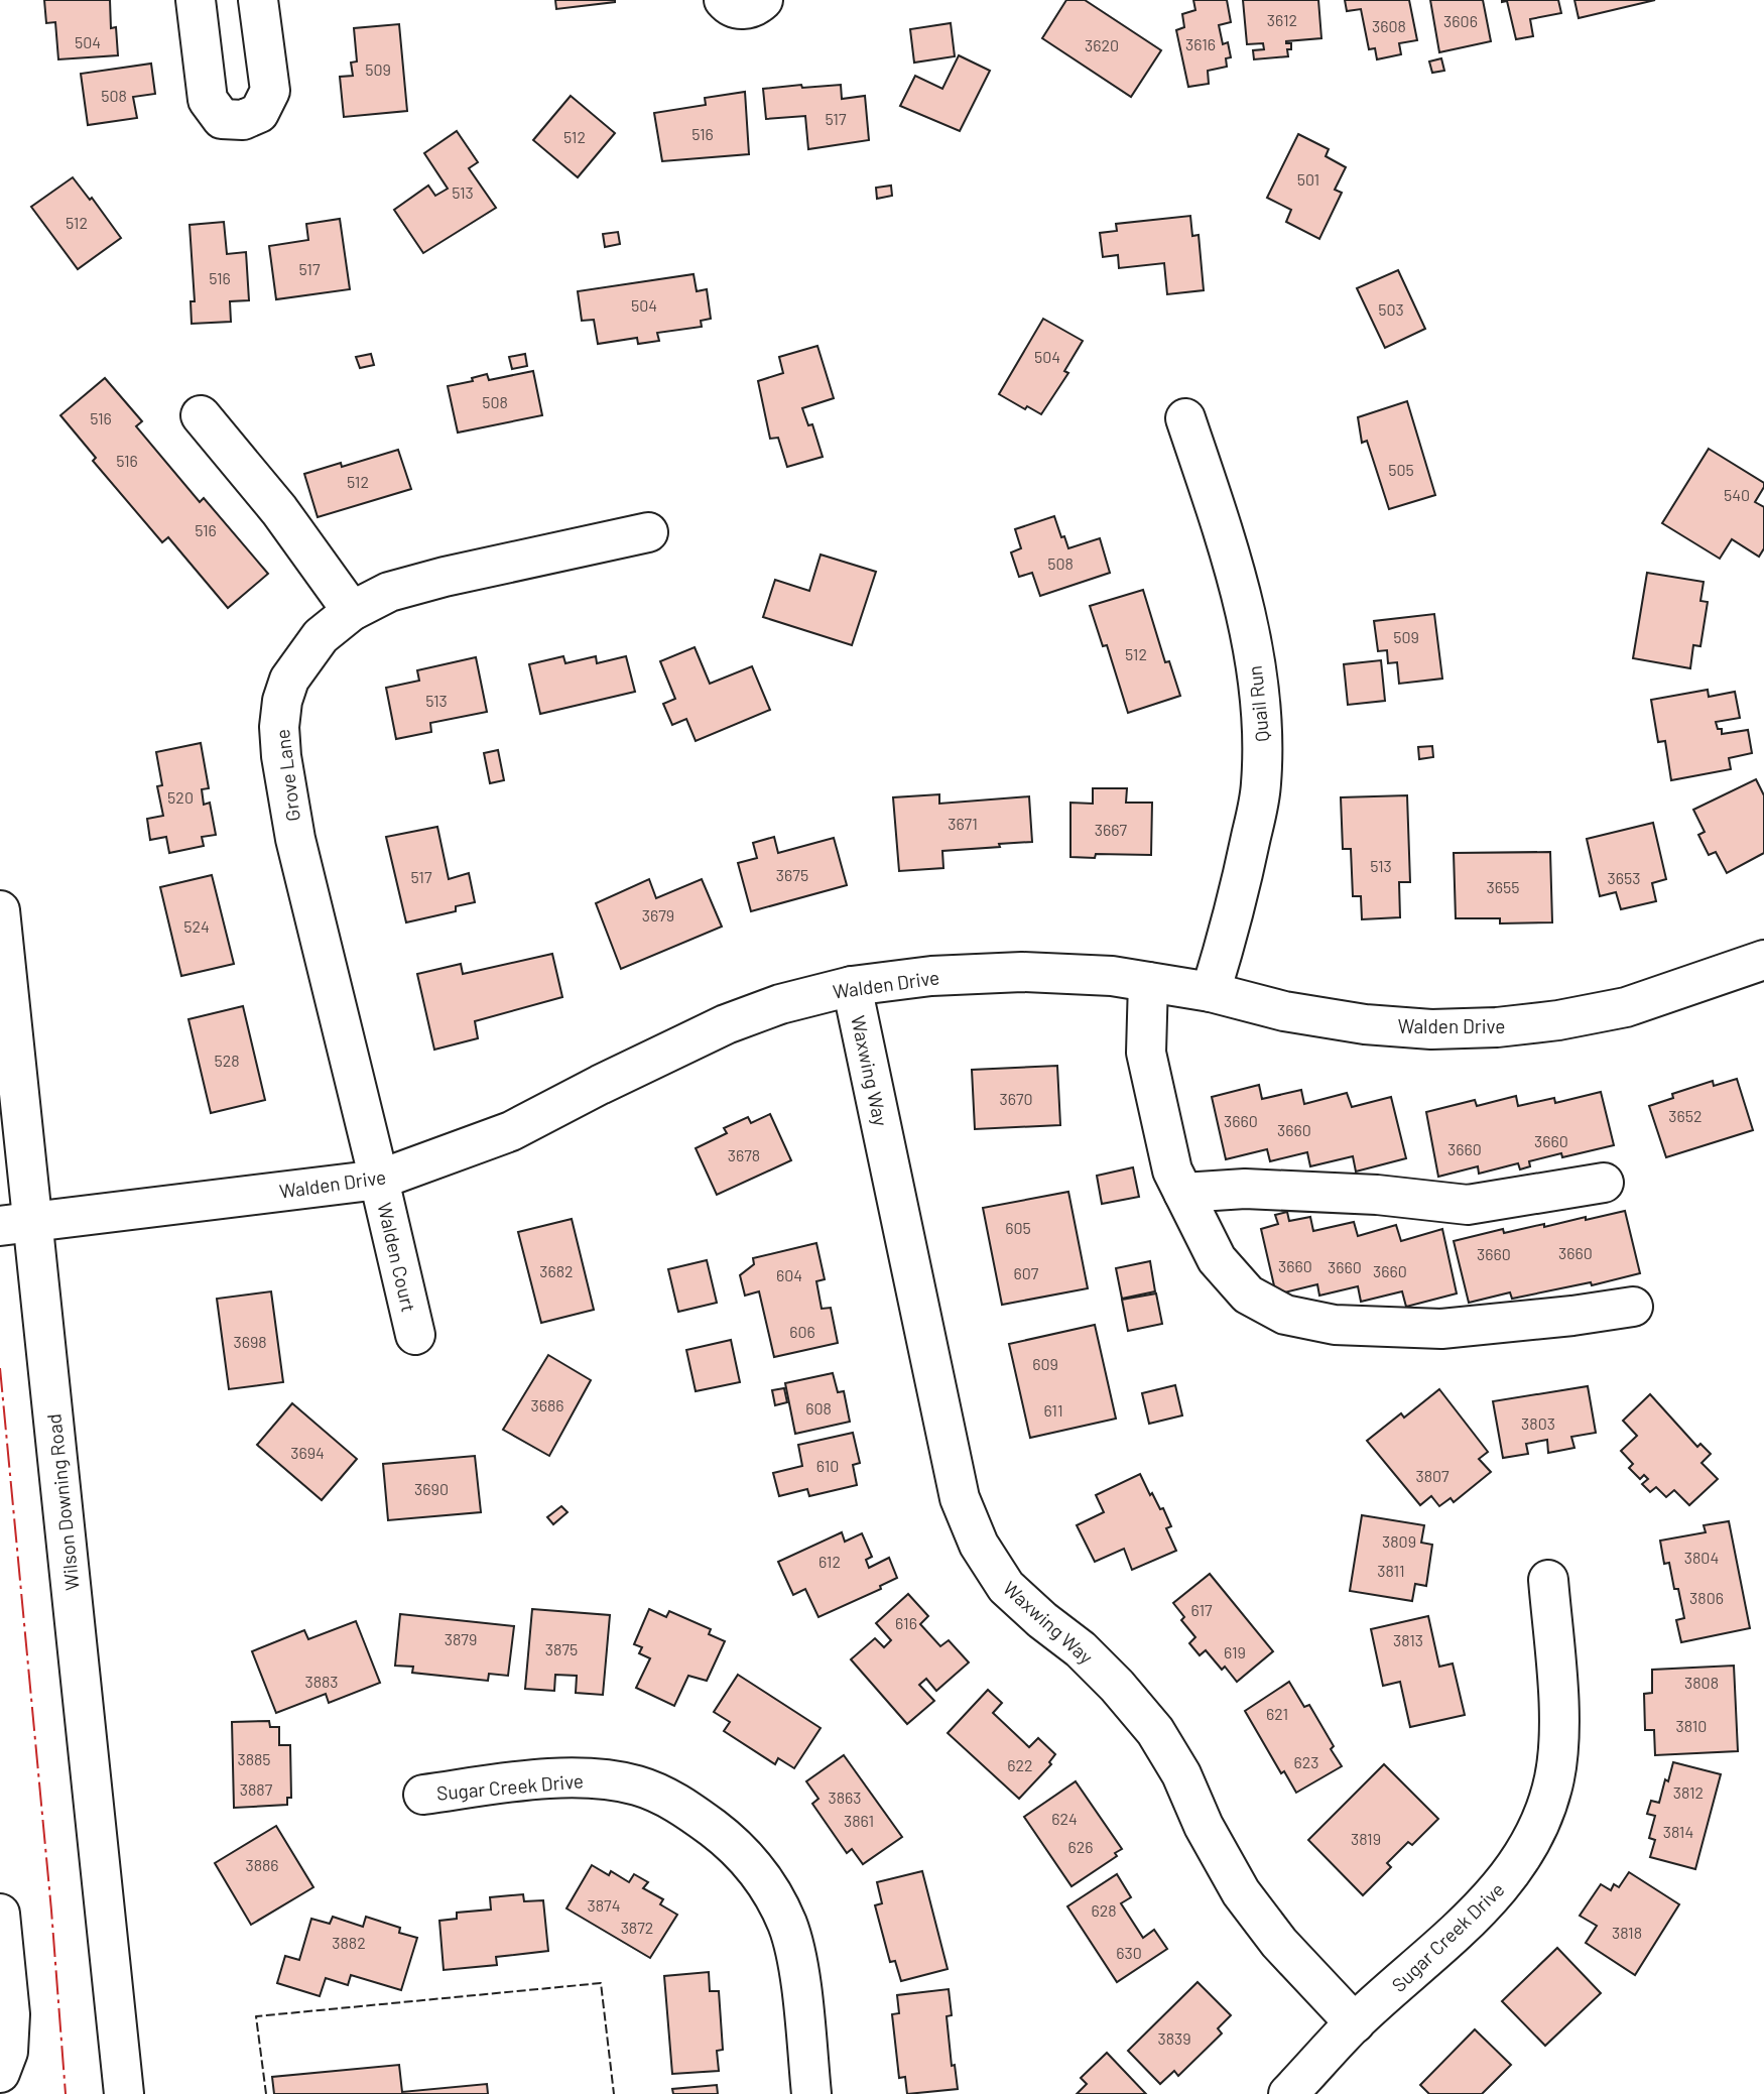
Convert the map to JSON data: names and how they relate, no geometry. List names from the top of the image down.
{
  "streets": {
    "street": [
      "Quail Run",
      "Grove Lane",
      "Walden Drive",
      "Waxwing Way",
      "Walden Court",
      "Wilson Downing Road",
      "Sugar Creek Drive"
    ]
  },
  "crossings": [
    ["Quail Run", "Walden Drive"],
    ["Grove Lane", "Walden Drive"],
    ["Grove Lane", "Walden Court"],
    ["Walden Drive", "Waxwing Way"],
    ["Walden Drive", "Walden Court"],
    ["Walden Drive", "Wilson Downing Road"],
    ["Waxwing Way", "Sugar Creek Drive"]
  ],
  "house_numbers": [
    "3612",
    "3606",
    "3608",
    "504",
    "3616",
    "3620",
    "509",
    "508",
    "517",
    "516",
    "512",
    "501",
    "513",
    "512",
    "517",
    "516",
    "504",
    "503",
    "504",
    "508",
    "516",
    "516",
    "505",
    "512",
    "540",
    "516",
    "508",
    "509",
    "512",
    "513",
    "520",
    "3671",
    "3667",
    "513",
    "3675",
    "517",
    "3653",
    "3655",
    "3679",
    "524",
    "528",
    "3670",
    "3652",
    "3660",
    "3660",
    "3660",
    "3660",
    "3678",
    "605",
    "3660",
    "3660",
    "3660",
    "3660",
    "3682",
    "3660",
    "607",
    "604",
    "606",
    "3698",
    "609",
    "3686",
    "608",
    "611",
    "3803",
    "3694",
    "610",
    "3807",
    "3690",
    "3809",
    "3804",
    "612",
    "3811",
    "3806",
    "617",
    "616",
    "3879",
    "3813",
    "3875",
    "619",
    "3883",
    "3808",
    "621",
    "3810",
    "3885",
    "623",
    "622",
    "3887",
    "3812",
    "3863",
    "624",
    "3861",
    "3814",
    "3819",
    "626",
    "3886",
    "3874",
    "628",
    "3872",
    "3818",
    "3882",
    "630",
    "3839"
  ]
}
